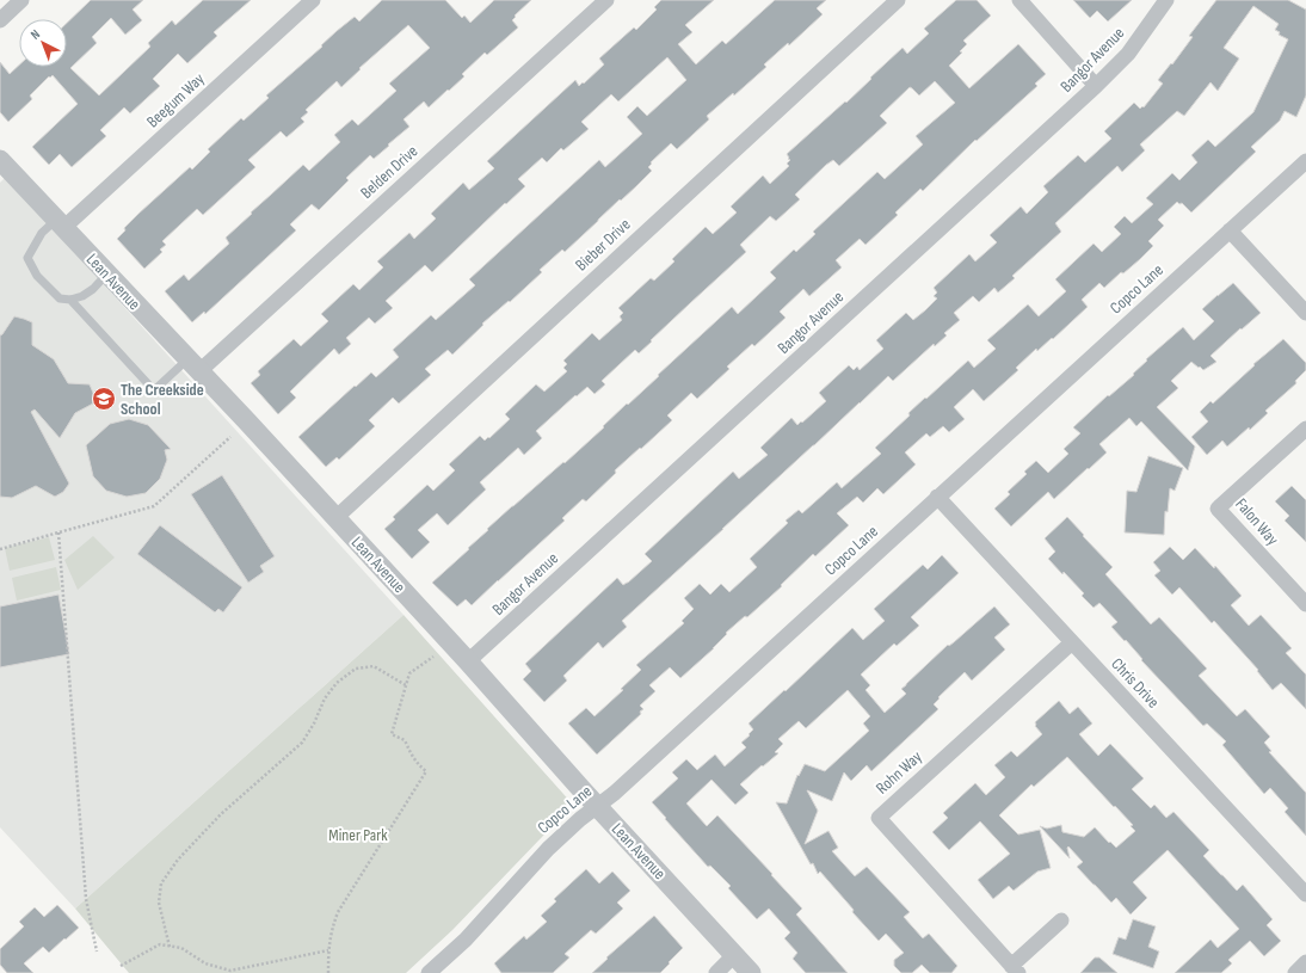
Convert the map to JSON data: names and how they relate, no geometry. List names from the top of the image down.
{
  "streets": {
    "street": [
      "Bangor Avenue",
      "Beegum Way",
      "Belden Drive",
      "Bieber Drive",
      "Lean Avenue",
      "Copco Lane",
      "Falon Way",
      "Chris Drive",
      "Rohn Way"
    ]
  },
  "crossings": [
    ["Bangor Avenue", "Lean Avenue"],
    ["Beegum Way", "Lean Avenue"],
    ["Belden Drive", "Lean Avenue"],
    ["Bieber Drive", "Lean Avenue"],
    ["Lean Avenue", "Copco Lane"],
    ["Copco Lane", "Chris Drive"],
    ["Chris Drive", "Rohn Way"]
  ],
  "parks": ["Miner Park"],
  "places": {
    "school or university": ["The Creekside School"]
  },
  "north": "top left"
}
